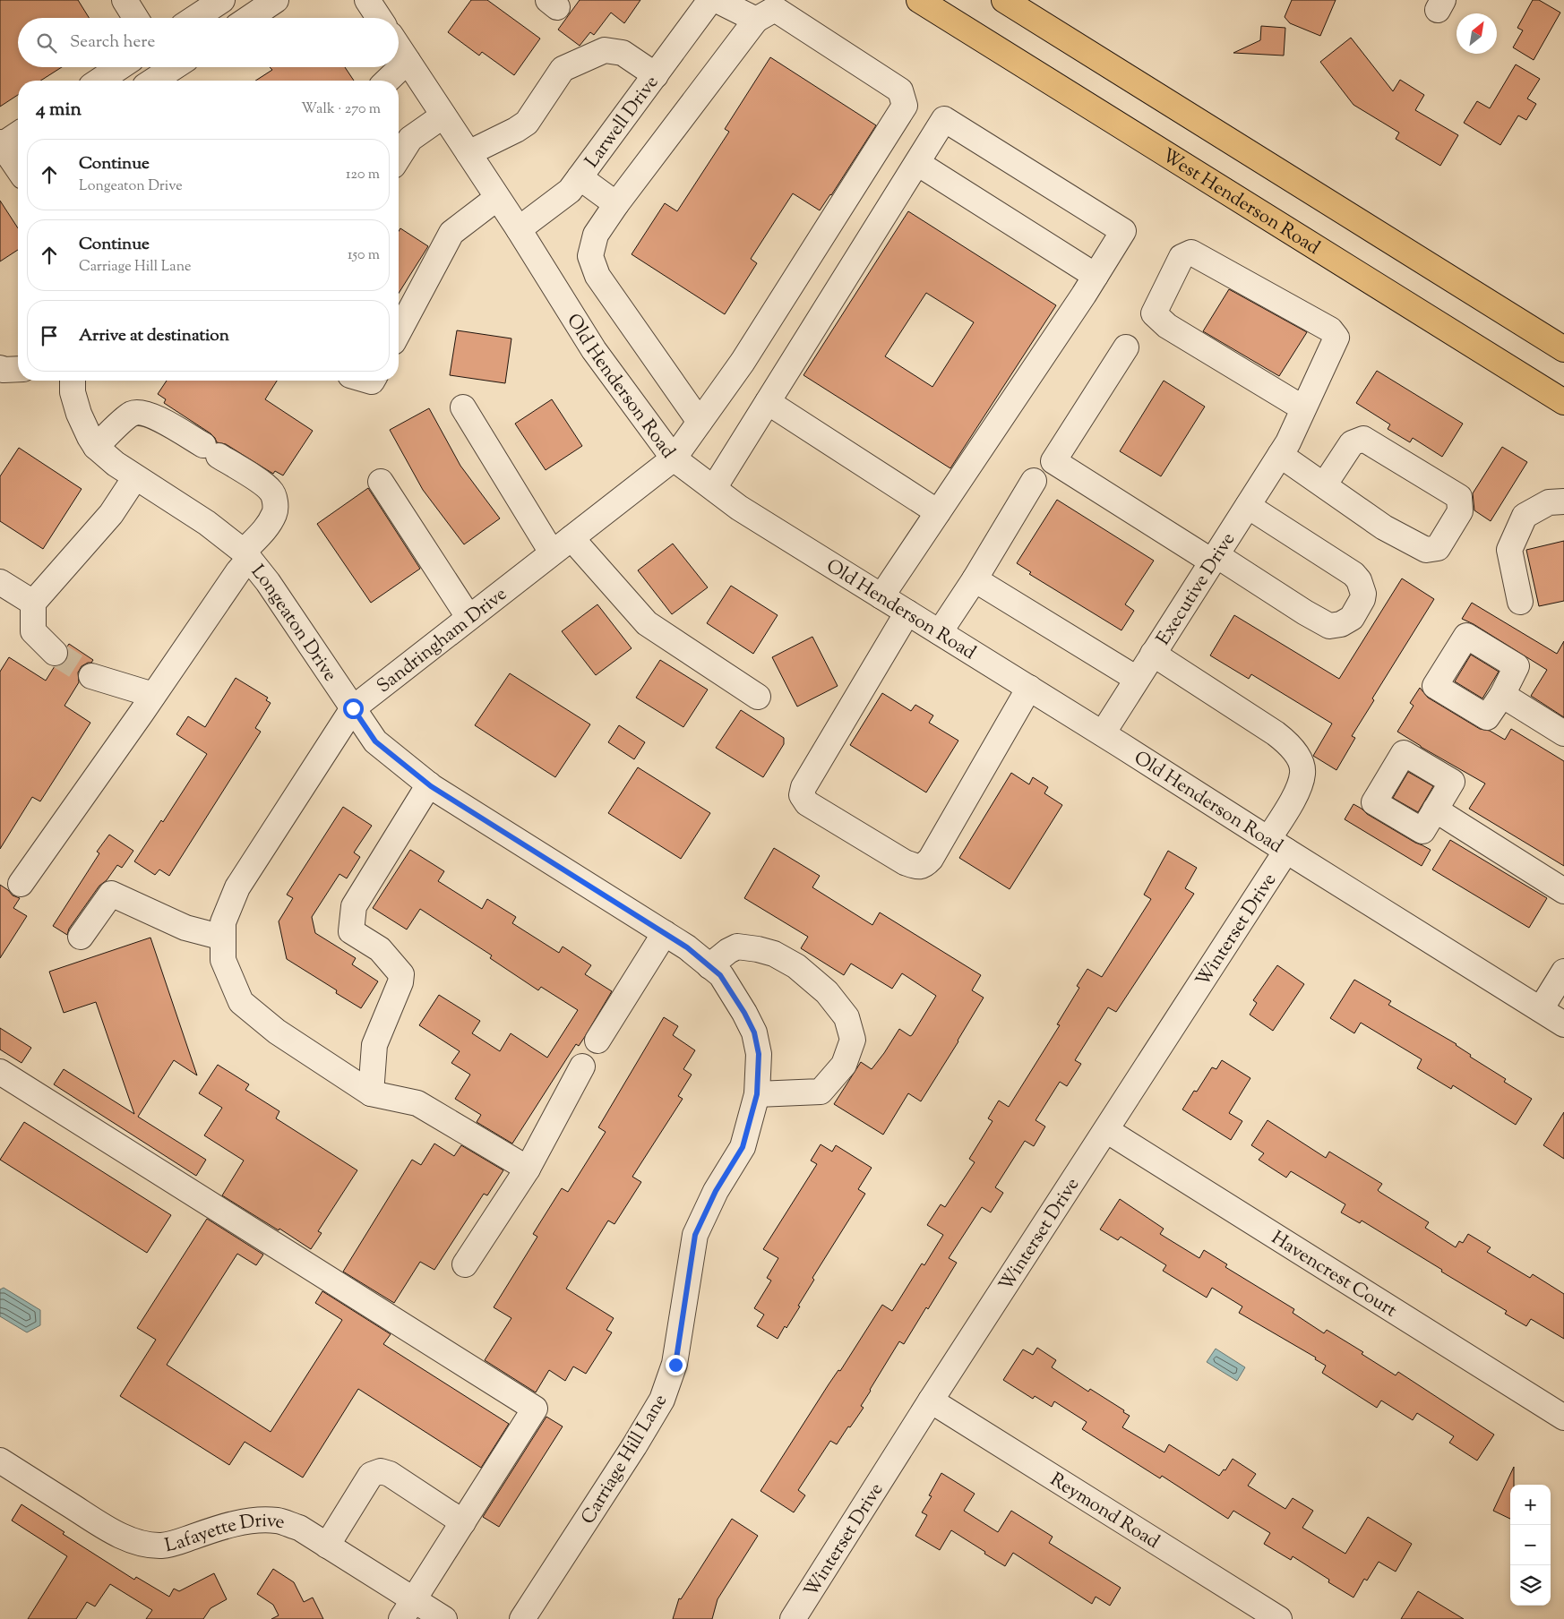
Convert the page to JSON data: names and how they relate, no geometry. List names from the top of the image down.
{
  "streets": {
    "main road": ["West Henderson Road"],
    "street": [
      "Larwell Drive",
      "Old Henderson Road",
      "Executive Drive",
      "Longeaton Drive",
      "Sandringham Drive",
      "Winterset Drive",
      "Havencrest Court",
      "Carriage Hill Lane",
      "Reymond Road",
      "Lafayette Drive"
    ]
  },
  "crossings": [
    ["Larwell Drive", "Old Henderson Road"],
    ["Old Henderson Road", "Executive Drive"],
    ["Old Henderson Road", "Sandringham Drive"],
    ["Old Henderson Road", "Winterset Drive"],
    ["Executive Drive", "Winterset Drive"],
    ["Longeaton Drive", "Sandringham Drive"],
    ["Longeaton Drive", "Carriage Hill Lane"],
    ["Winterset Drive", "Havencrest Court"],
    ["Winterset Drive", "Reymond Road"]
  ],
  "north": "top right",
  "page": {
    "search": "Search here",
    "heading": ["4 min", "Walk · 270 m"],
    "list": [
      ["Continue", "Longeaton Drive", "120 m"],
      ["Continue", "Carriage Hill Lane", "150 m"],
      "Arrive at destination"
    ],
    "map_buttons": ["+", "−"]
  }
}
